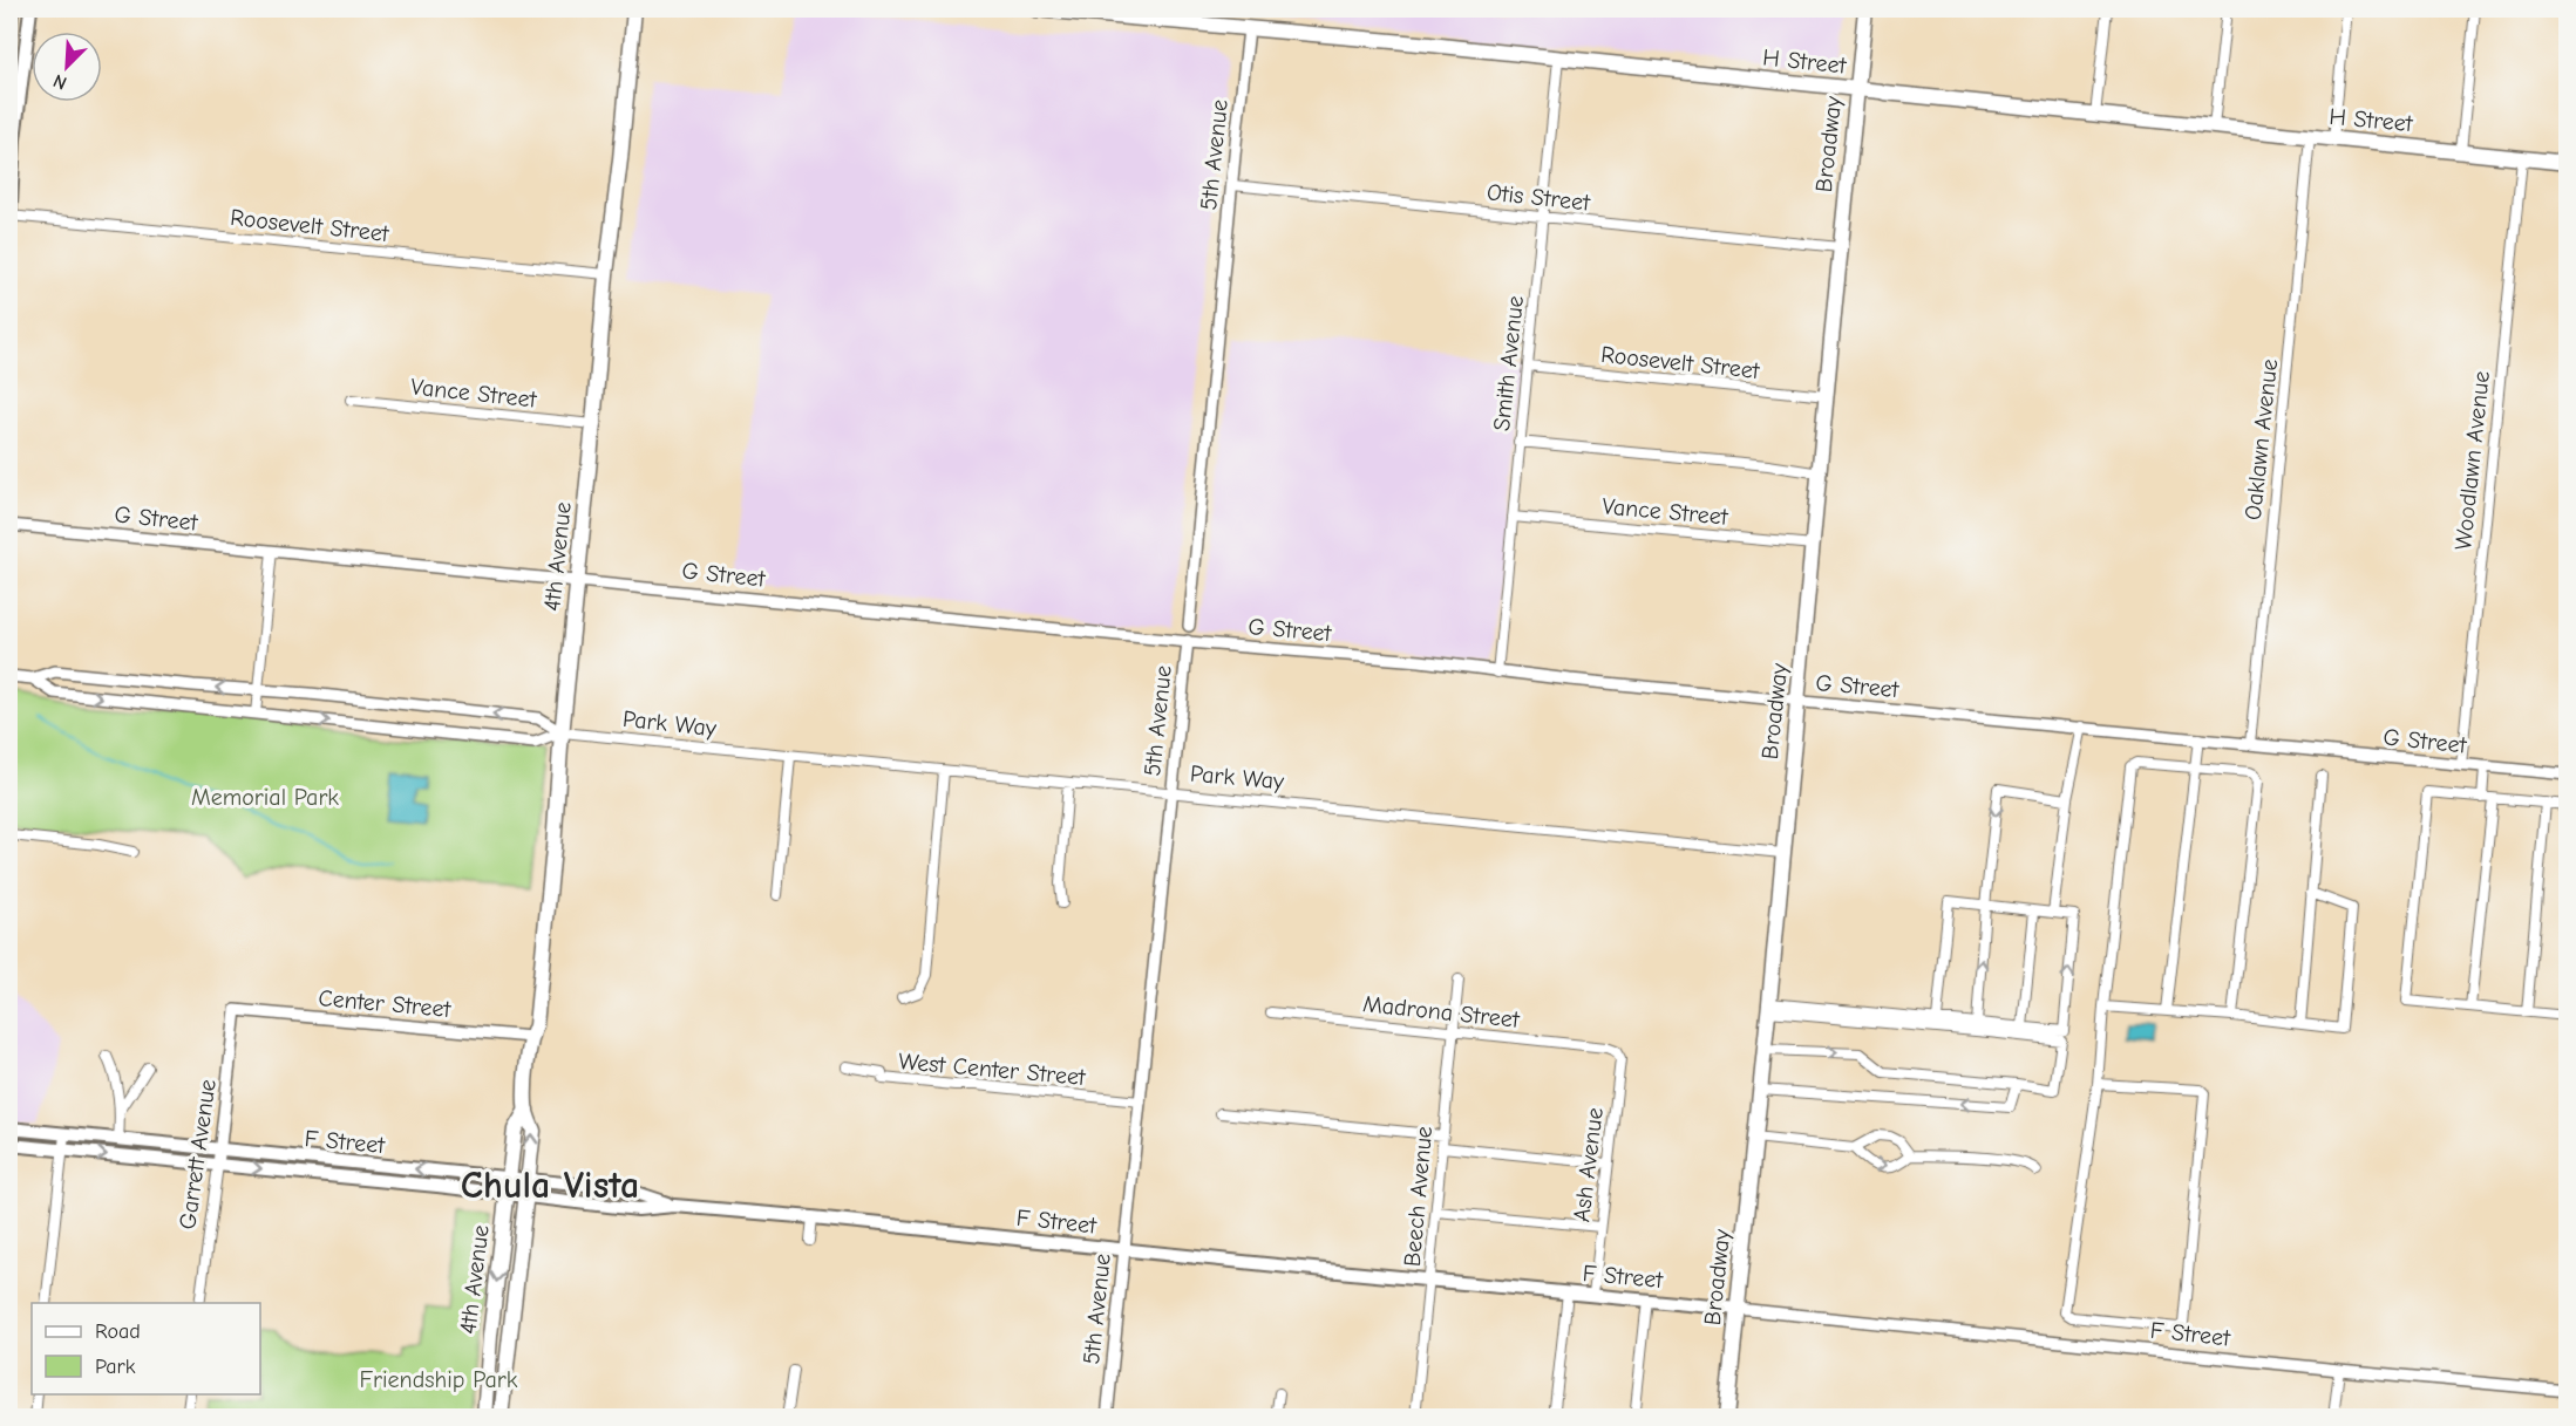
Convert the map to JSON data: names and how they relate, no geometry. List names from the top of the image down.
{
  "streets": {
    "main road": [
      "H Street",
      "Broadway",
      "4th Avenue",
      "F Street"
    ],
    "street": [
      "5th Avenue",
      "Otis Street",
      "Roosevelt Street",
      "Smith Avenue",
      "Vance Street",
      "Oaklawn Avenue",
      "Woodlawn Avenue",
      "G Street",
      "Park Way",
      "Center Street",
      "Madrona Street",
      "West Center Street",
      "Garrett Avenue",
      "Ash Avenue",
      "Beech Avenue"
    ]
  },
  "crossings": [
    ["H Street", "Broadway"],
    ["H Street", "5th Avenue"],
    ["H Street", "Smith Avenue"],
    ["H Street", "Oaklawn Avenue"],
    ["H Street", "Woodlawn Avenue"],
    ["Broadway", "Otis Street"],
    ["Broadway", "Roosevelt Street"],
    ["Broadway", "Vance Street"],
    ["Broadway", "G Street"],
    ["Broadway", "Park Way"],
    ["Broadway", "F Street"],
    ["5th Avenue", "Otis Street"],
    ["5th Avenue", "G Street"],
    ["5th Avenue", "Park Way"],
    ["5th Avenue", "West Center Street"],
    ["5th Avenue", "F Street"],
    ["Otis Street", "Smith Avenue"],
    ["Roosevelt Street", "Smith Avenue"],
    ["Roosevelt Street", "4th Avenue"],
    ["Smith Avenue", "Vance Street"],
    ["Smith Avenue", "G Street"],
    ["Vance Street", "4th Avenue"],
    ["Oaklawn Avenue", "G Street"],
    ["Woodlawn Avenue", "G Street"],
    ["G Street", "4th Avenue"],
    ["4th Avenue", "Park Way"],
    ["4th Avenue", "Center Street"],
    ["4th Avenue", "F Street"],
    ["Center Street", "Garrett Avenue"],
    ["Madrona Street", "Ash Avenue"],
    ["Madrona Street", "Beech Avenue"],
    ["F Street", "Garrett Avenue"],
    ["F Street", "Ash Avenue"],
    ["F Street", "Beech Avenue"]
  ],
  "districts": ["Chula Vista"],
  "parks": ["Memorial Park", "Friendship Park"],
  "legend": ["Road", "Park"],
  "north": "bottom left"
}
